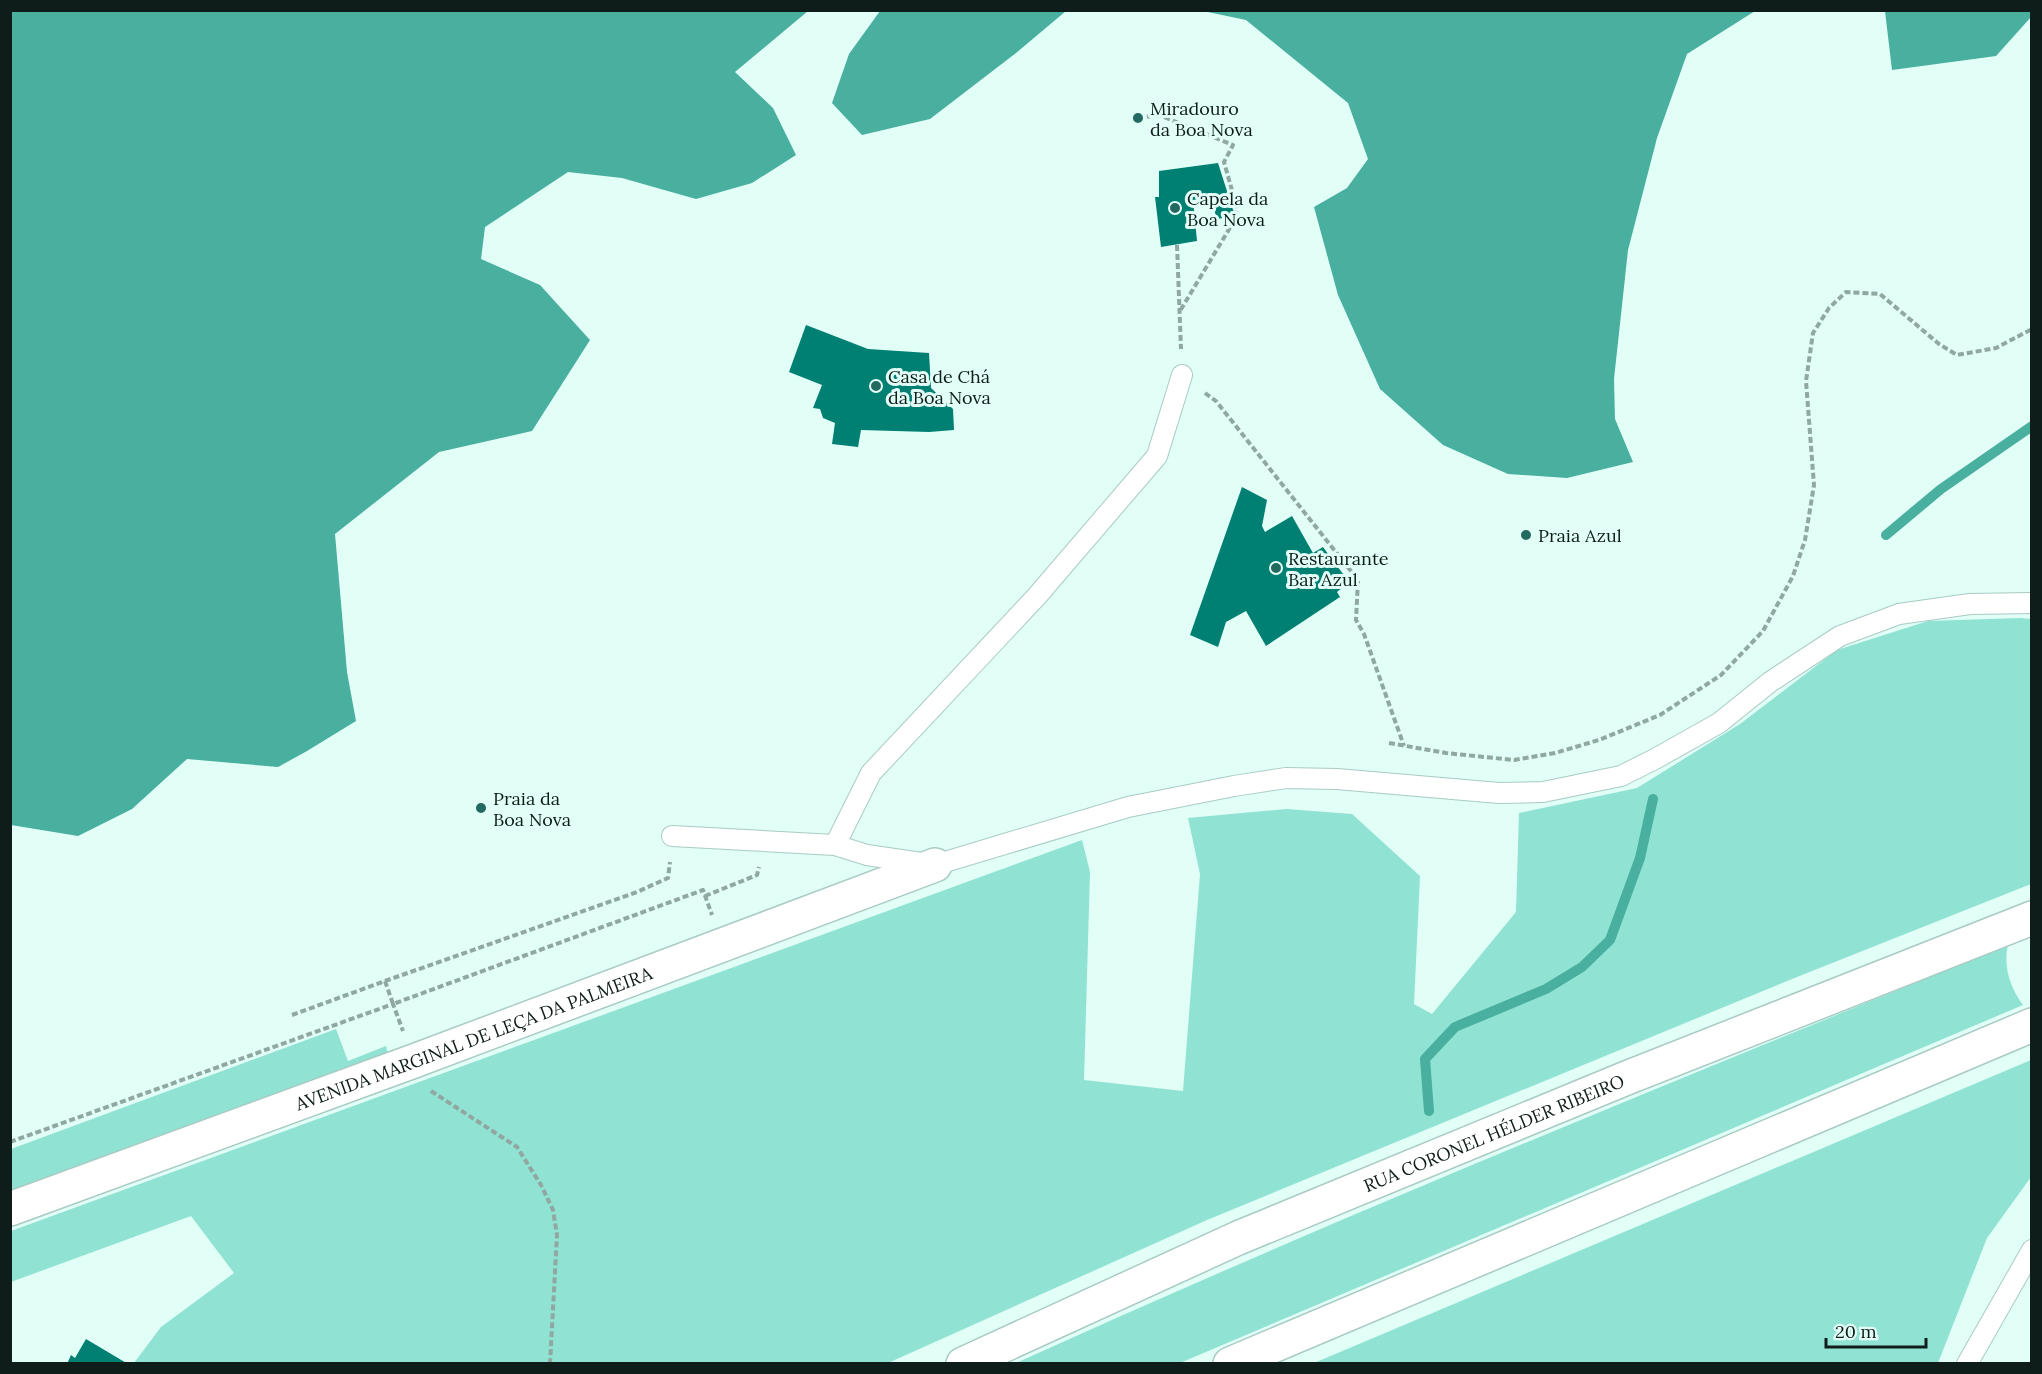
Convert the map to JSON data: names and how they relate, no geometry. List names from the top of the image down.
{
  "streets": {
    "main road": ["AVENIDA MARGINAL DE LEÇA DA PALMEIRA", "RUA CORONEL HÉLDER RIBEIRO"]
  },
  "places": [
    "Miradouro da Boa Nova",
    "Capela da Boa Nova",
    "Casa de Chá da Boa Nova",
    "Praia Azul",
    "Restaurante Bar Azul",
    "Praia da Boa Nova"
  ],
  "scale_bar": "20 m"
}
